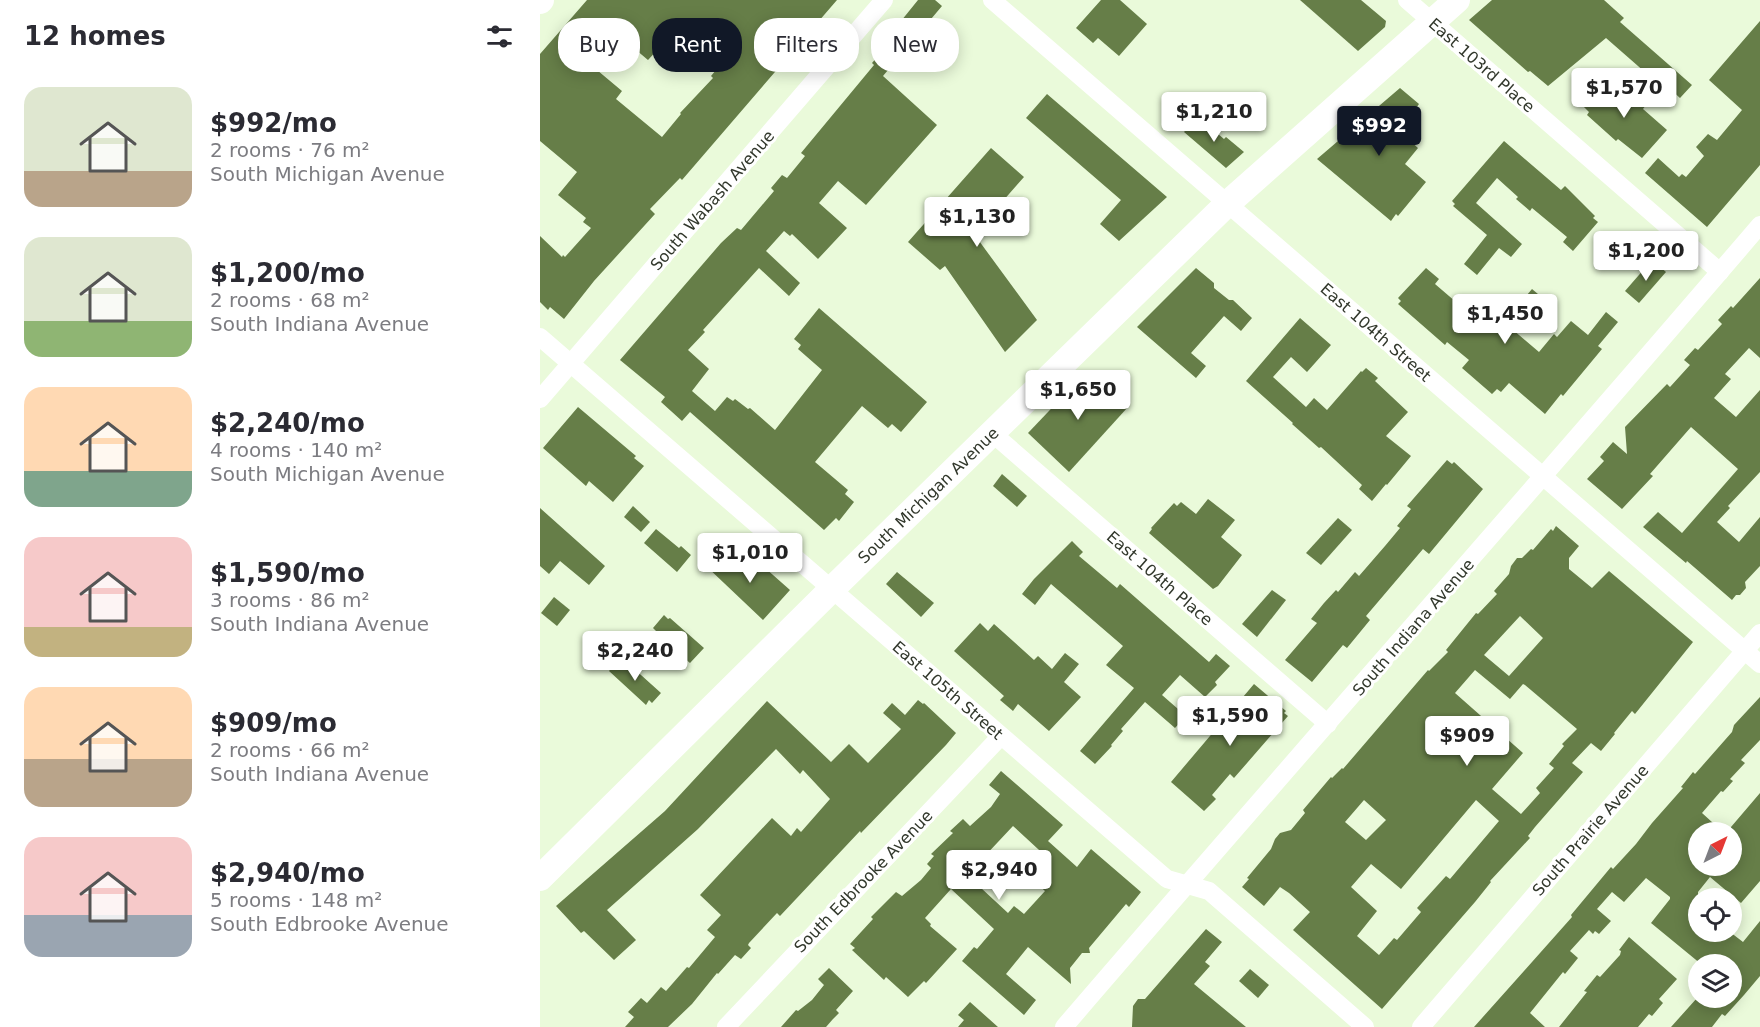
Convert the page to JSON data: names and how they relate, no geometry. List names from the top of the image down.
{
  "streets": {
    "main road": ["South Michigan Avenue"],
    "street": [
      "East 103rd Place",
      "South Wabash Avenue",
      "East 104th Street",
      "East 104th Place",
      "South Indiana Avenue",
      "East 105th Street",
      "South Prairie Avenue",
      "South Edbrooke Avenue"
    ]
  },
  "crossings": [
    ["East 103rd Place", "South Michigan Avenue"],
    ["East 103rd Place", "South Indiana Avenue"],
    ["South Wabash Avenue", "East 105th Street"],
    ["East 104th Street", "South Michigan Avenue"],
    ["East 104th Street", "South Indiana Avenue"],
    ["East 104th Street", "South Prairie Avenue"],
    ["South Michigan Avenue", "East 104th Place"],
    ["South Michigan Avenue", "East 105th Street"],
    ["East 104th Place", "South Indiana Avenue"],
    ["South Indiana Avenue", "East 105th Street"],
    ["East 105th Street", "South Edbrooke Avenue"]
  ],
  "north": "top right",
  "page": {
    "heading": "12 homes",
    "chip": [
      "Buy",
      "Rent",
      "Filters",
      "New"
    ],
    "price": [
      "$1,570",
      "$1,210",
      "$992",
      "$1,130",
      "$1,200",
      "$1,450",
      "$1,650",
      "$1,010",
      "$2,240",
      "$1,590",
      "$909",
      "$2,940"
    ],
    "list": [
      {
        "name": "$992/mo",
        "note": "2 rooms · 76 m² · South Michigan Avenue"
      },
      {
        "name": "$1,200/mo",
        "note": "2 rooms · 68 m² · South Indiana Avenue"
      },
      {
        "name": "$2,240/mo",
        "note": "4 rooms · 140 m² · South Michigan Avenue"
      },
      {
        "name": "$1,590/mo",
        "note": "3 rooms · 86 m² · South Indiana Avenue"
      },
      {
        "name": "$909/mo",
        "note": "2 rooms · 66 m² · South Indiana Avenue"
      },
      {
        "name": "$2,940/mo",
        "note": "5 rooms · 148 m² · South Edbrooke Avenue"
      }
    ]
  }
}
